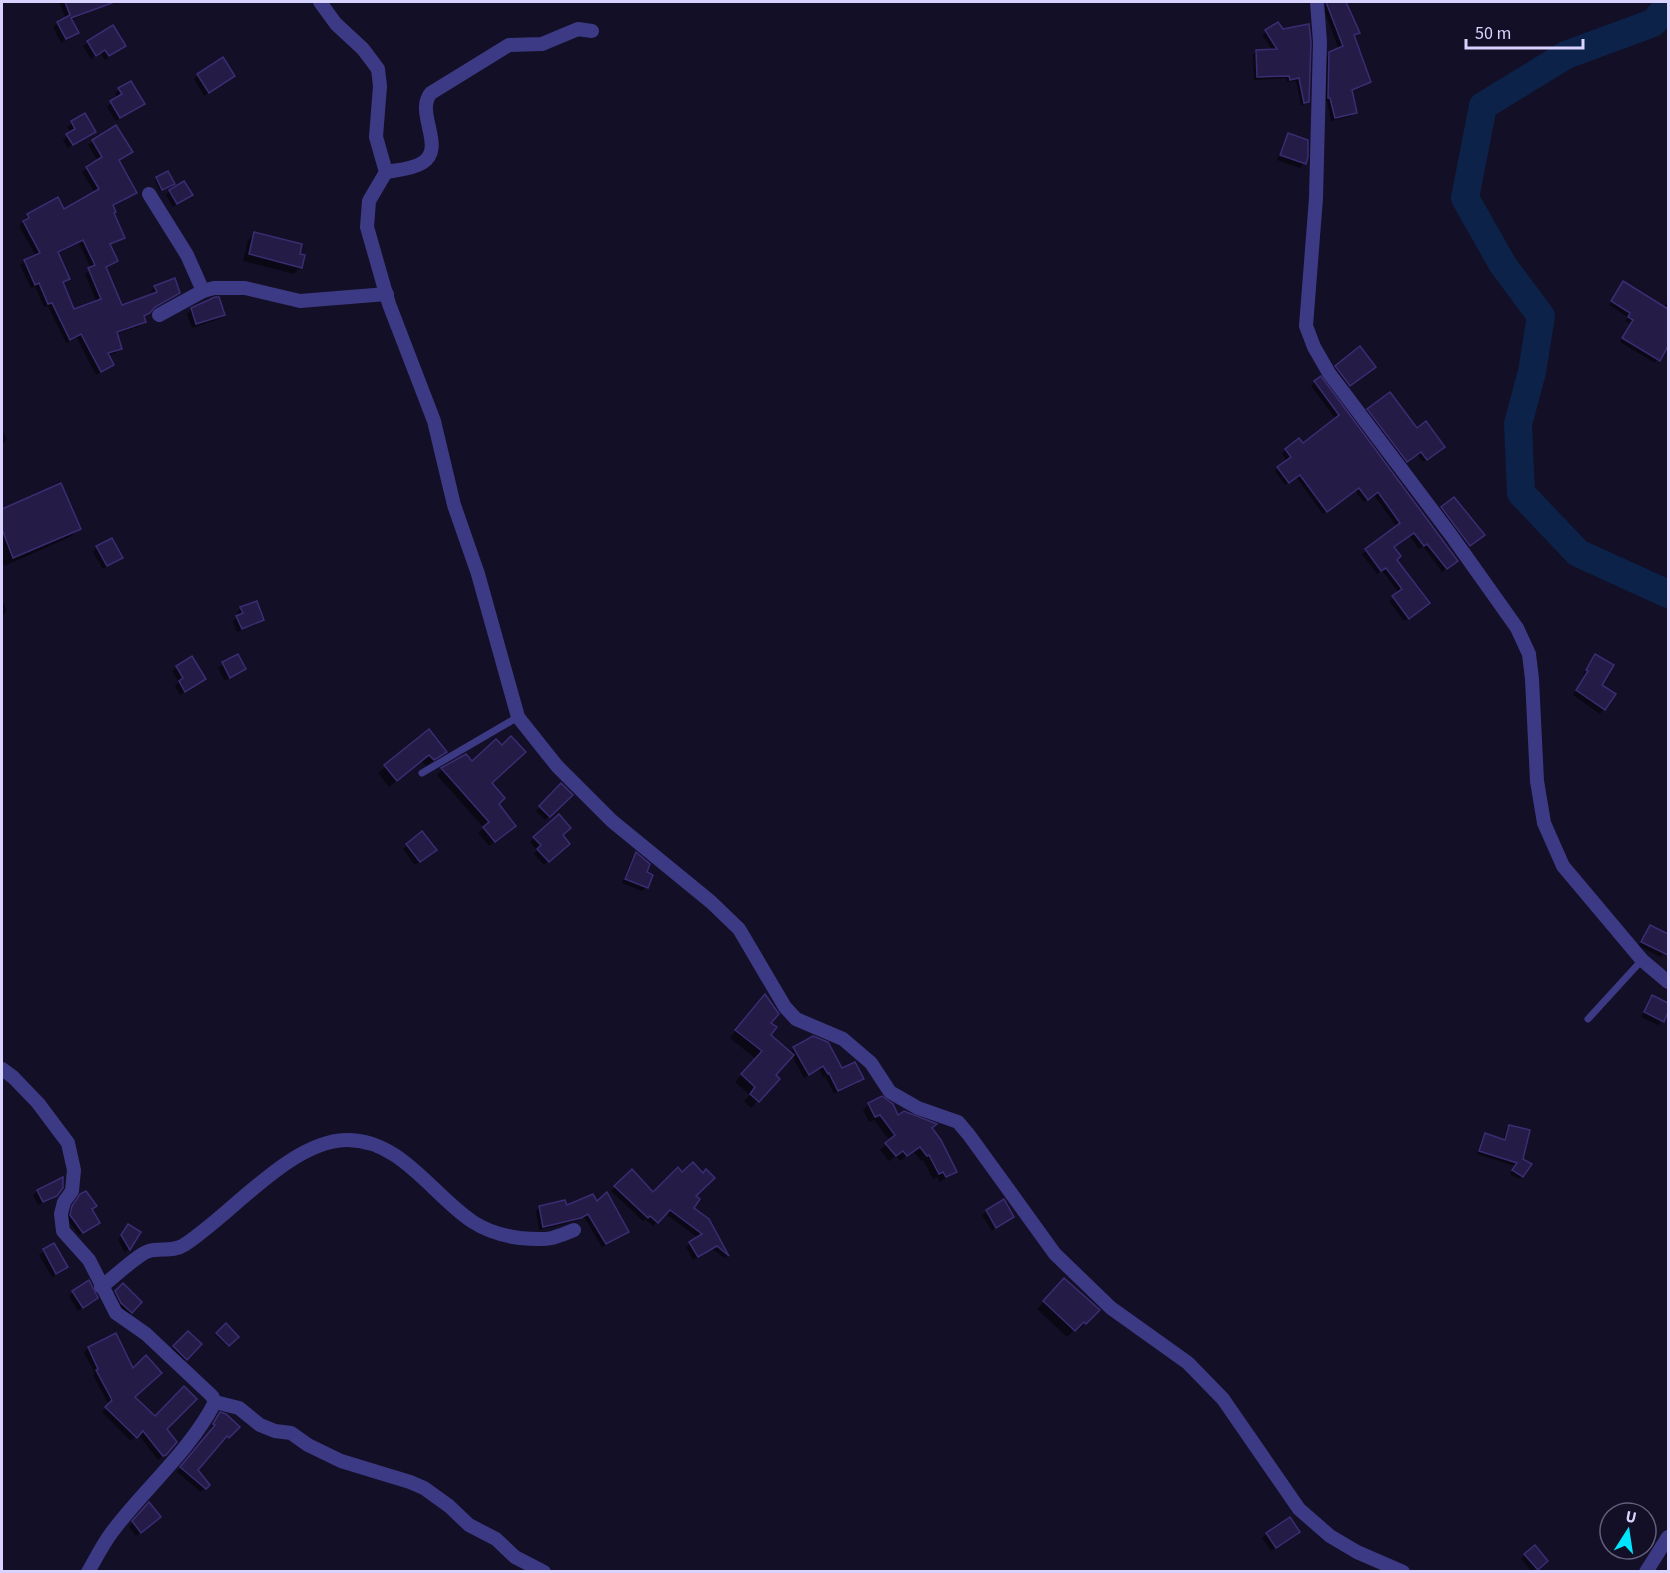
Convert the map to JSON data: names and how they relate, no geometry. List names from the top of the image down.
{
  "scale_bar": "50 m",
  "north": "top"
}
